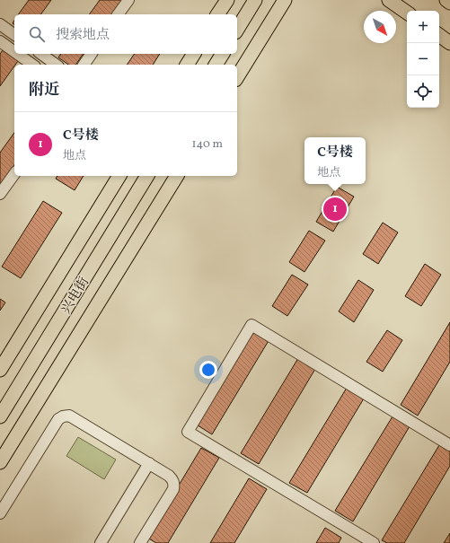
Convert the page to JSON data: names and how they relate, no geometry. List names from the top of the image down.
{
  "streets": {
    "main road": ["兴电街"]
  },
  "north": "bottom right",
  "page": {
    "map_buttons": ["+", "−"],
    "search": "搜索地点",
    "heading": "附近",
    "list": [
      {
        "mark": "1",
        "name": "C号楼",
        "note": "地点",
        "value": "140 m"
      }
    ],
    "popup": ["C号楼", "地点"],
    "pins": "1"
  }
}
